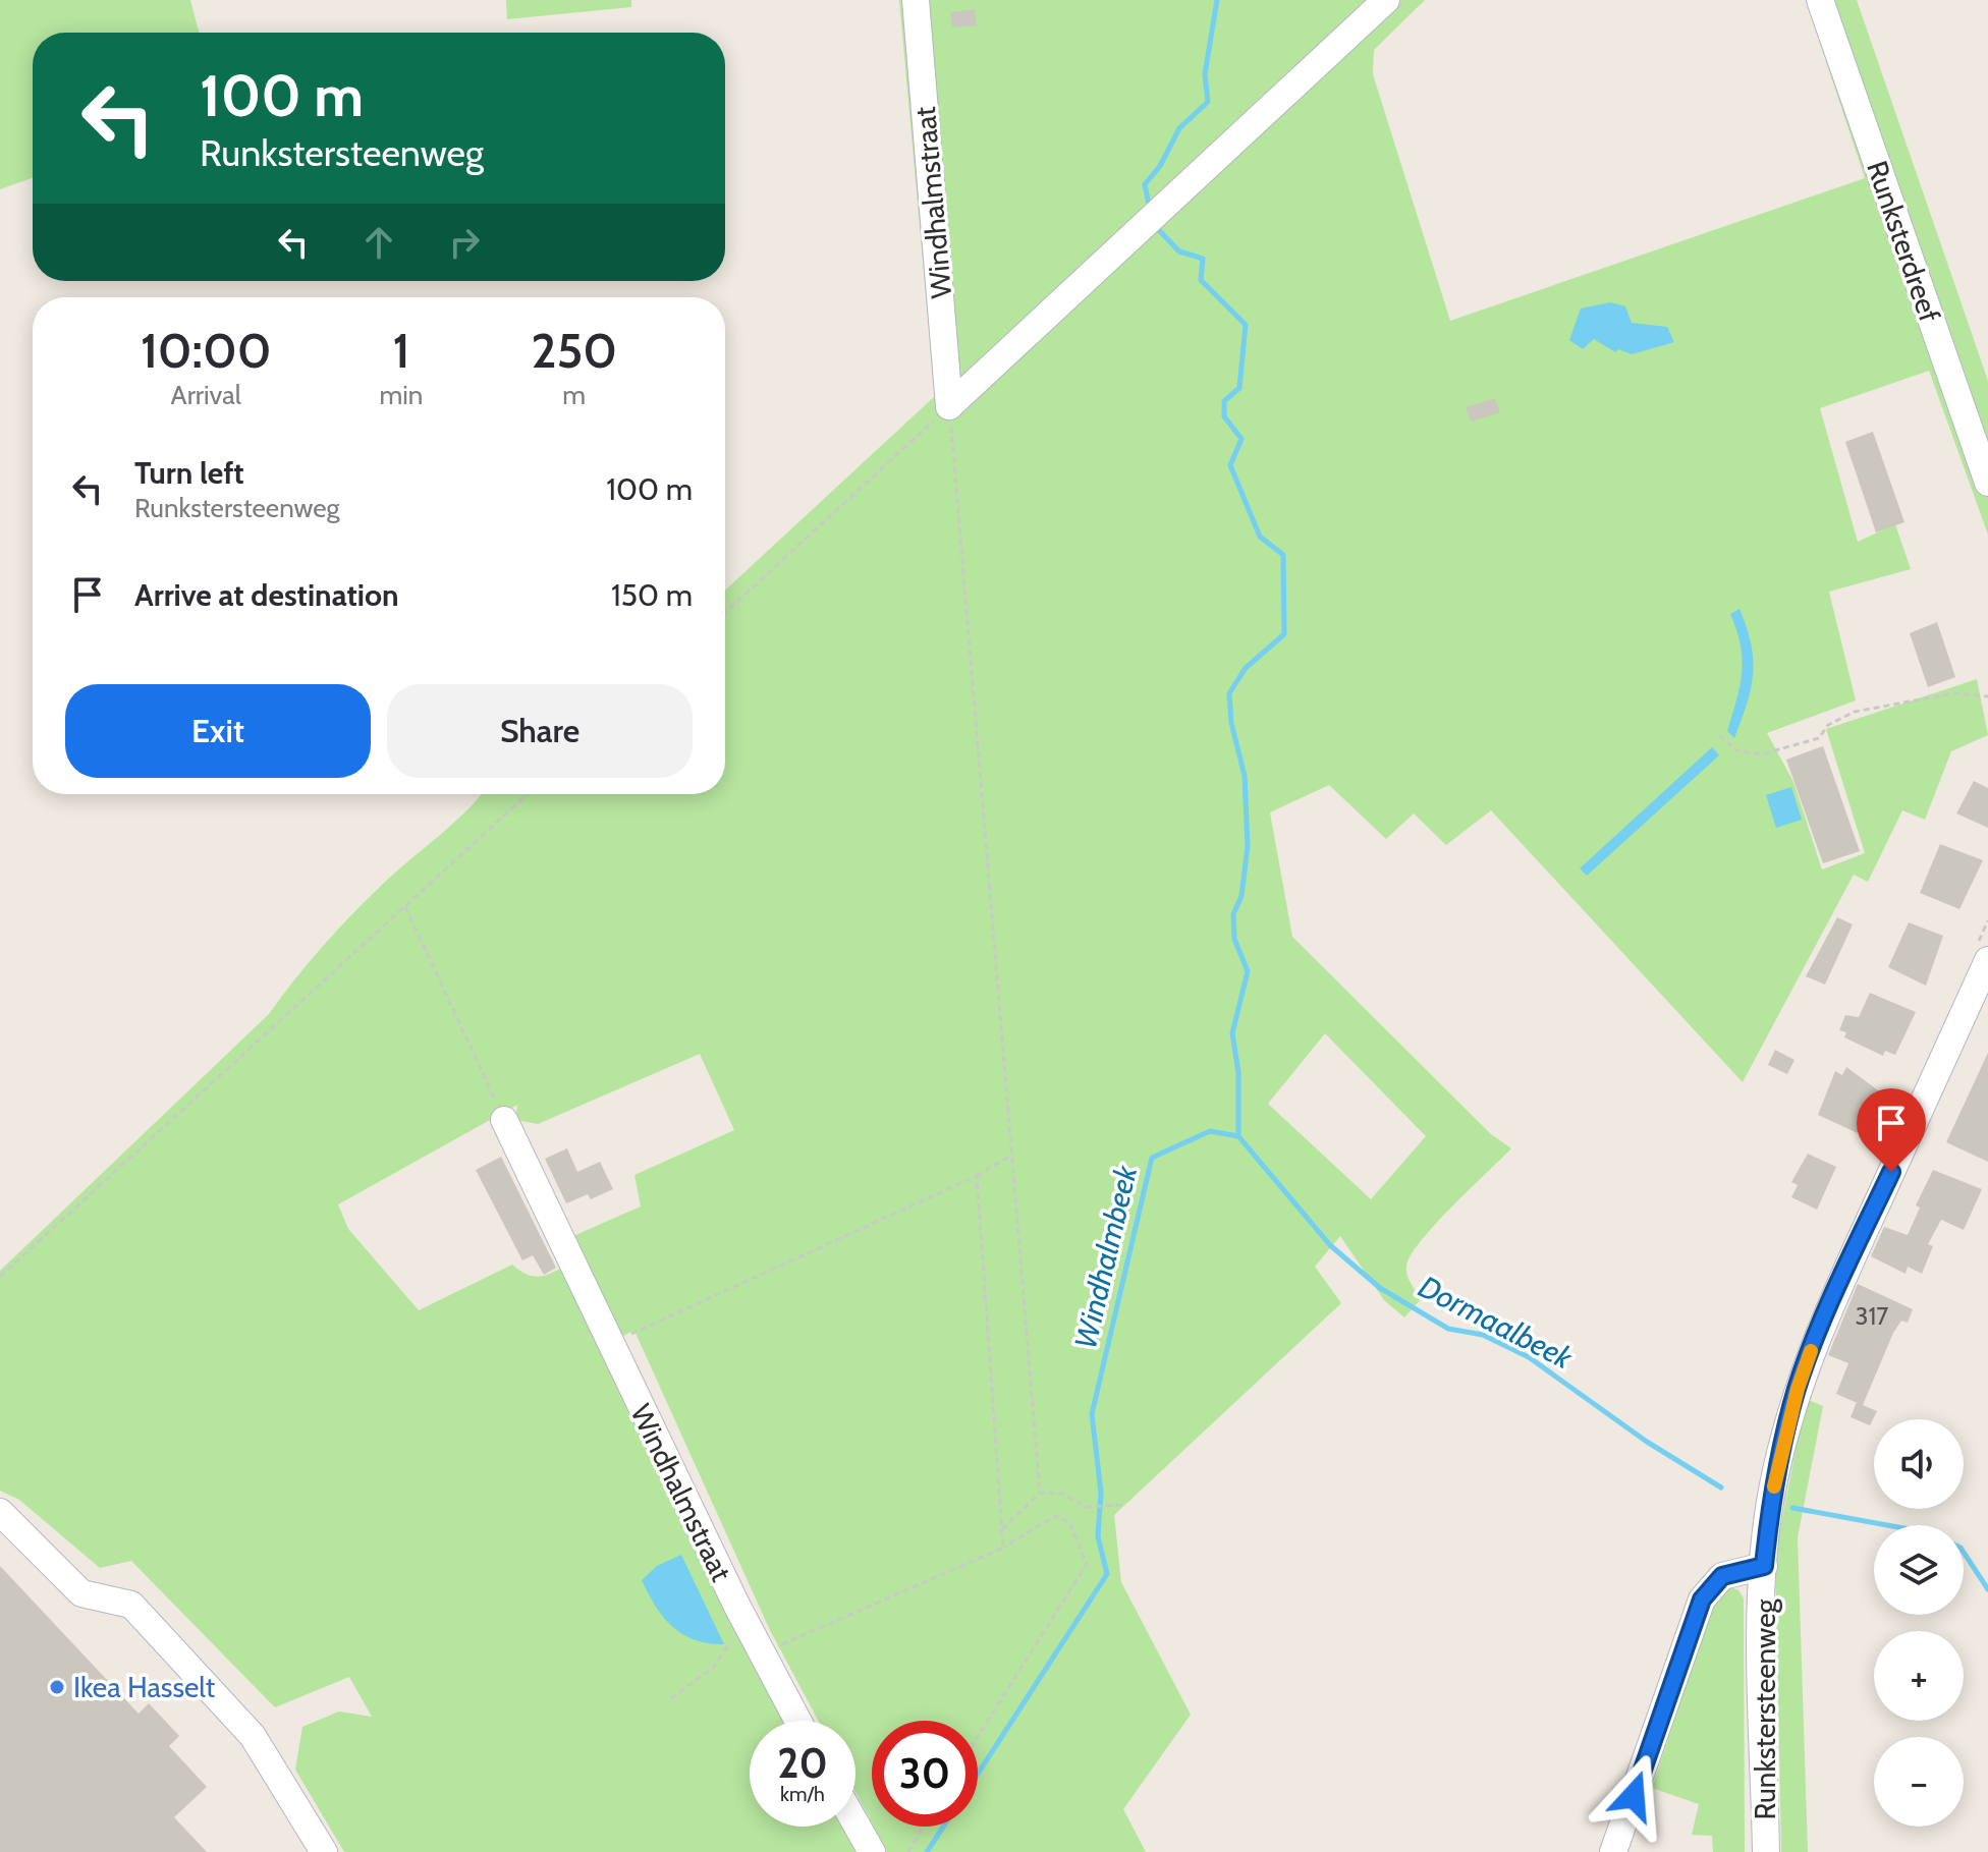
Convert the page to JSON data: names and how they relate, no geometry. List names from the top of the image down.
{
  "streets": {
    "street": ["Windhalmstraat", "Runksterdreef", "Runkstersteenweg"]
  },
  "water": ["Windhalmbeek", "Dormaalbeek"],
  "places": ["Ikea Hasselt"],
  "house_numbers": ["317"],
  "page": {
    "turn": ["100 m", "Runkstersteenweg"],
    "eta": [
      "10:00",
      "Arrival",
      "1",
      "min",
      "250",
      "m"
    ],
    "list": [
      {
        "name": "Turn left",
        "note": "Runkstersteenweg",
        "value": "100 m"
      },
      {
        "name": "Arrive at destination",
        "value": "150 m"
      }
    ],
    "buttons": ["Exit", "Share"],
    "map_buttons": ["+", "−"],
    "speed": "20 km/h",
    "limit": "30"
  }
}
